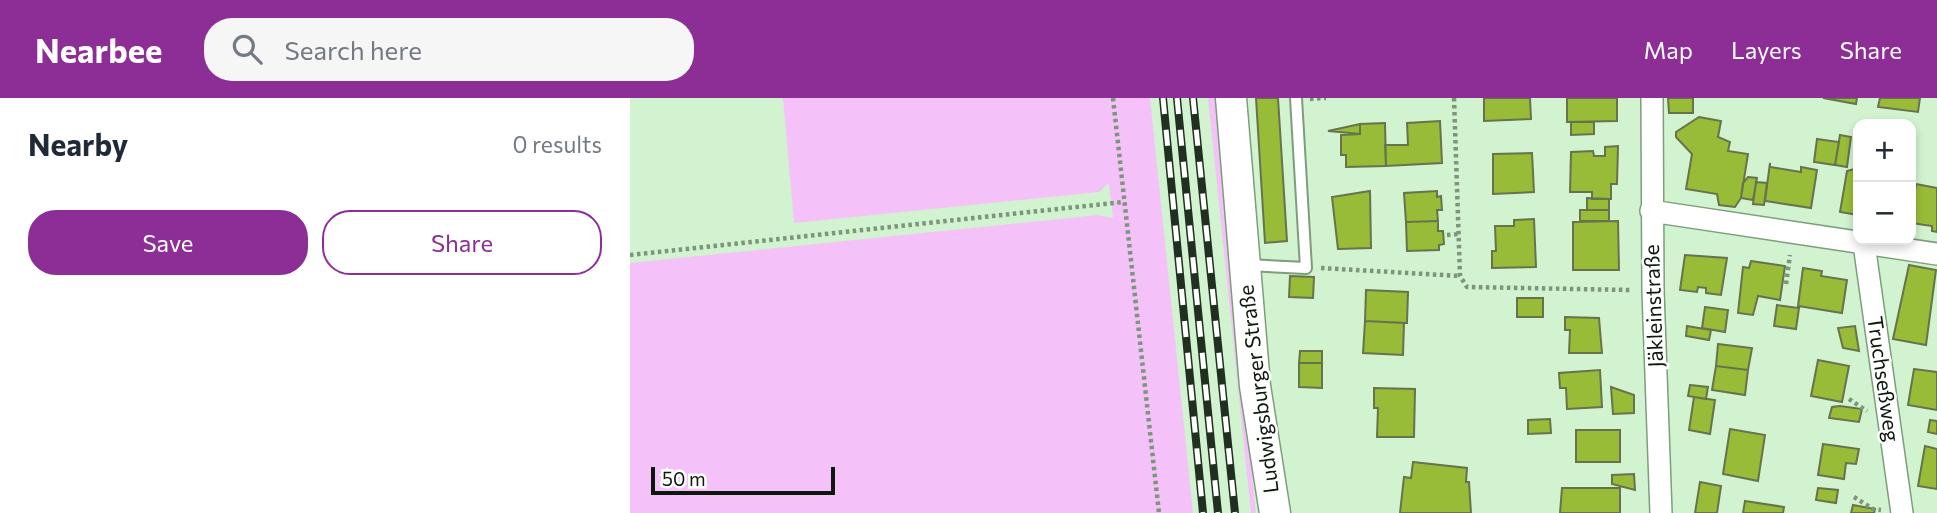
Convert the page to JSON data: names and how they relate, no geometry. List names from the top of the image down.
{
  "streets": {
    "main road": ["Ludwigsburger Straße"],
    "street": ["Jäkleinstraße", "Truchseßweg"]
  },
  "scale_bar": "50 m",
  "page": {
    "header": "Nearbee",
    "search": "Search here",
    "nav": ["Map", "Layers", "Share"],
    "heading": ["Nearby", "0 results"],
    "map_buttons": ["+", "−"],
    "buttons": ["Save", "Share"],
    "scale": "50 m"
  }
}
